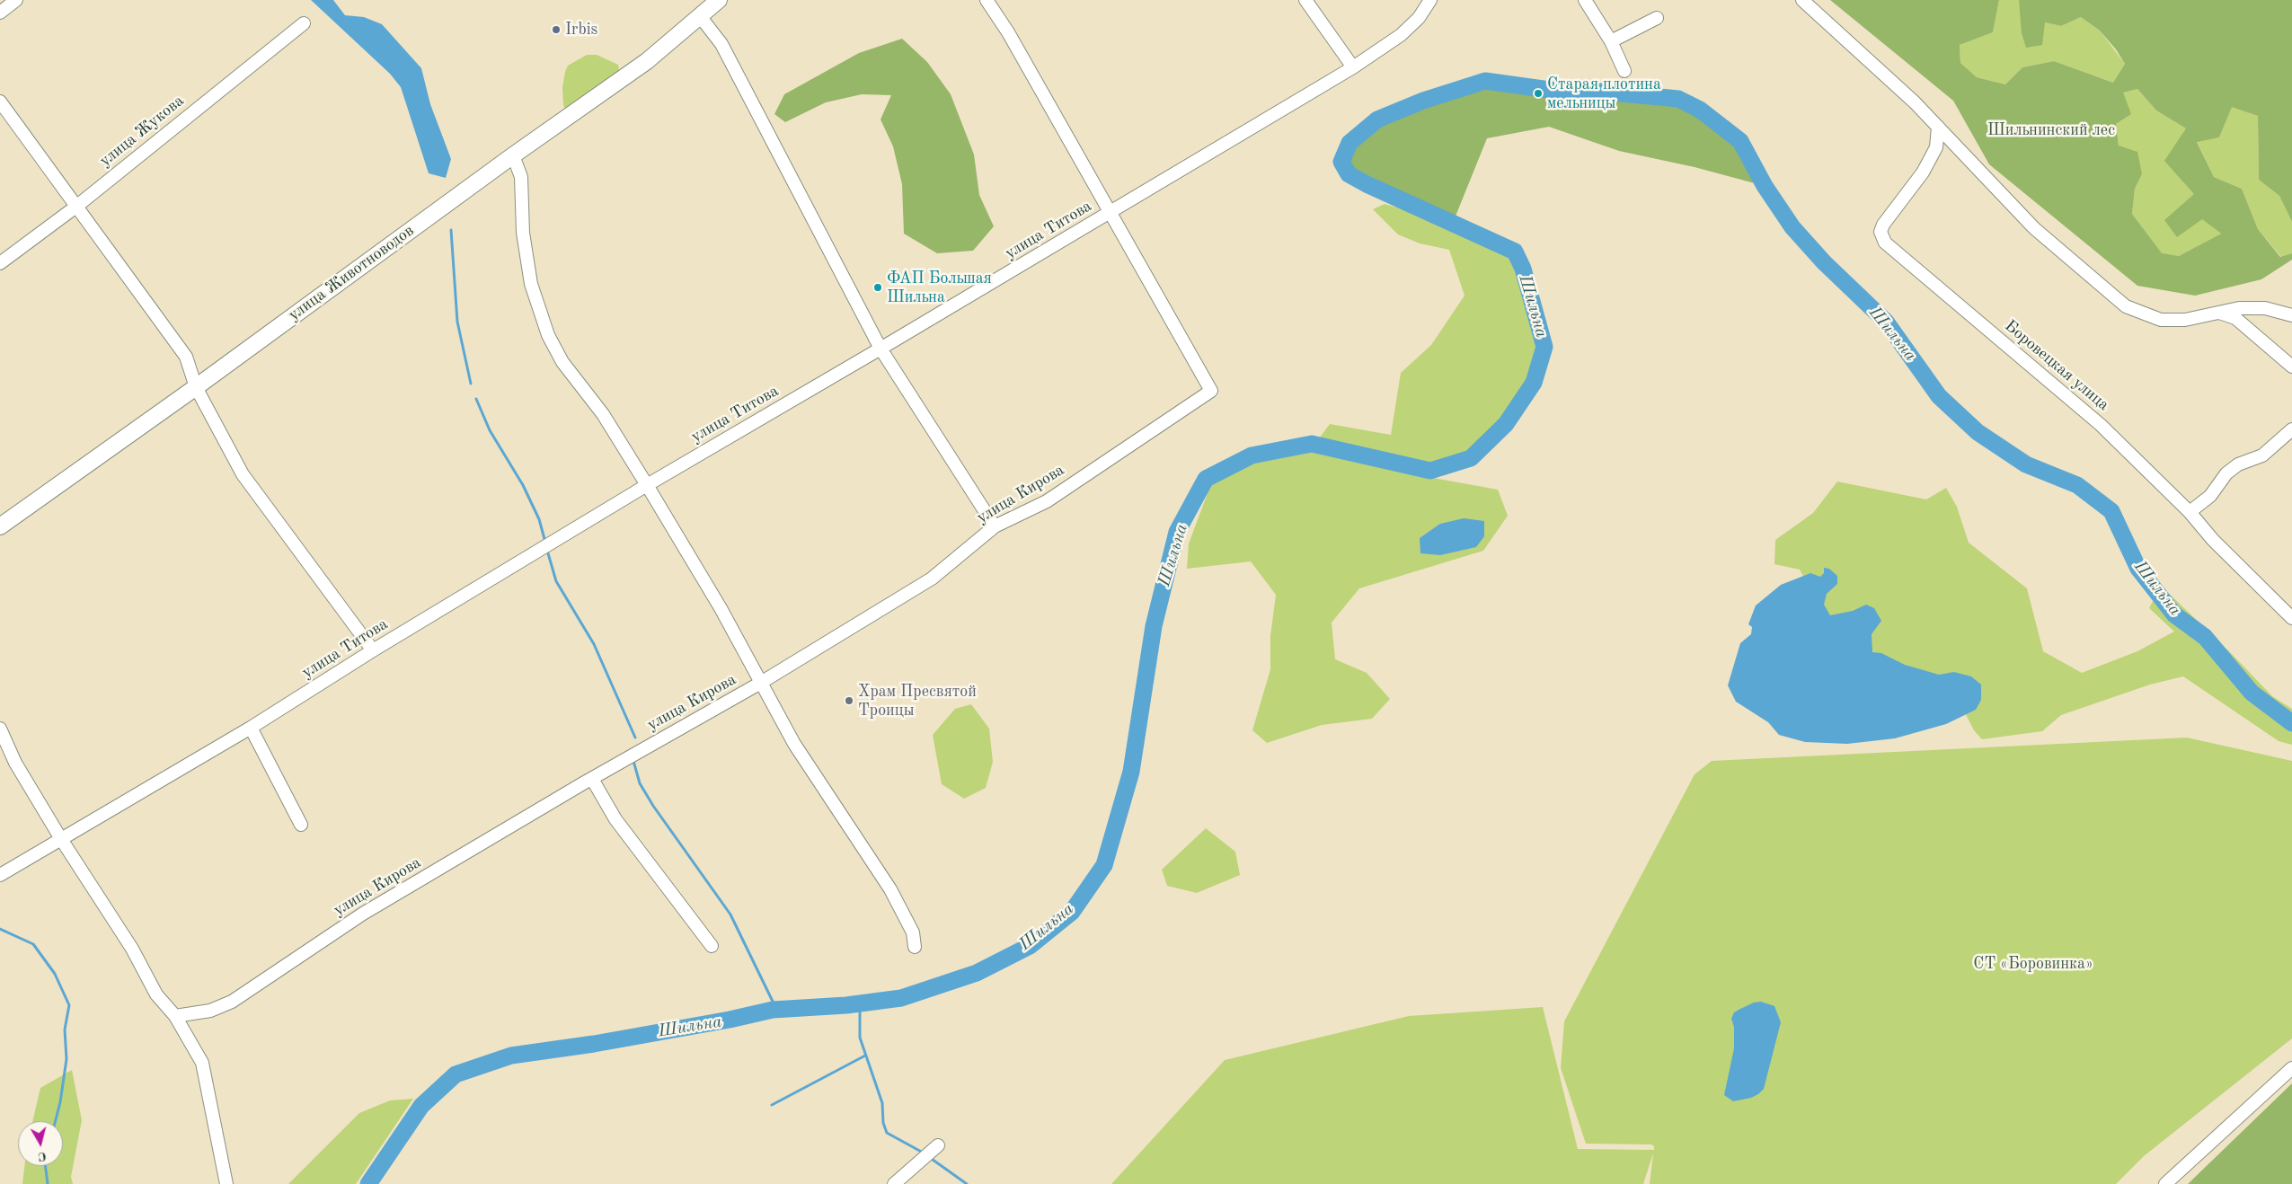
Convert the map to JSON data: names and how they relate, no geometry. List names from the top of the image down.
{
  "streets": {
    "main road": ["улица Животноводов"],
    "street": [
      "улица Жукова",
      "улица Титова",
      "Боровецкая улица",
      "улица Кирова"
    ]
  },
  "crossings": [
    ["улица Титова", "улица Кирова"]
  ],
  "water": ["Шильна"],
  "parks": ["Шильнинский лес", "СТ «Боровинка»"],
  "places": [
    "Irbis",
    "Старая плотина мельницы",
    "ФАП Большая Шильна",
    "Храм Пресвятой Троицы"
  ],
  "north": "bottom"
}
